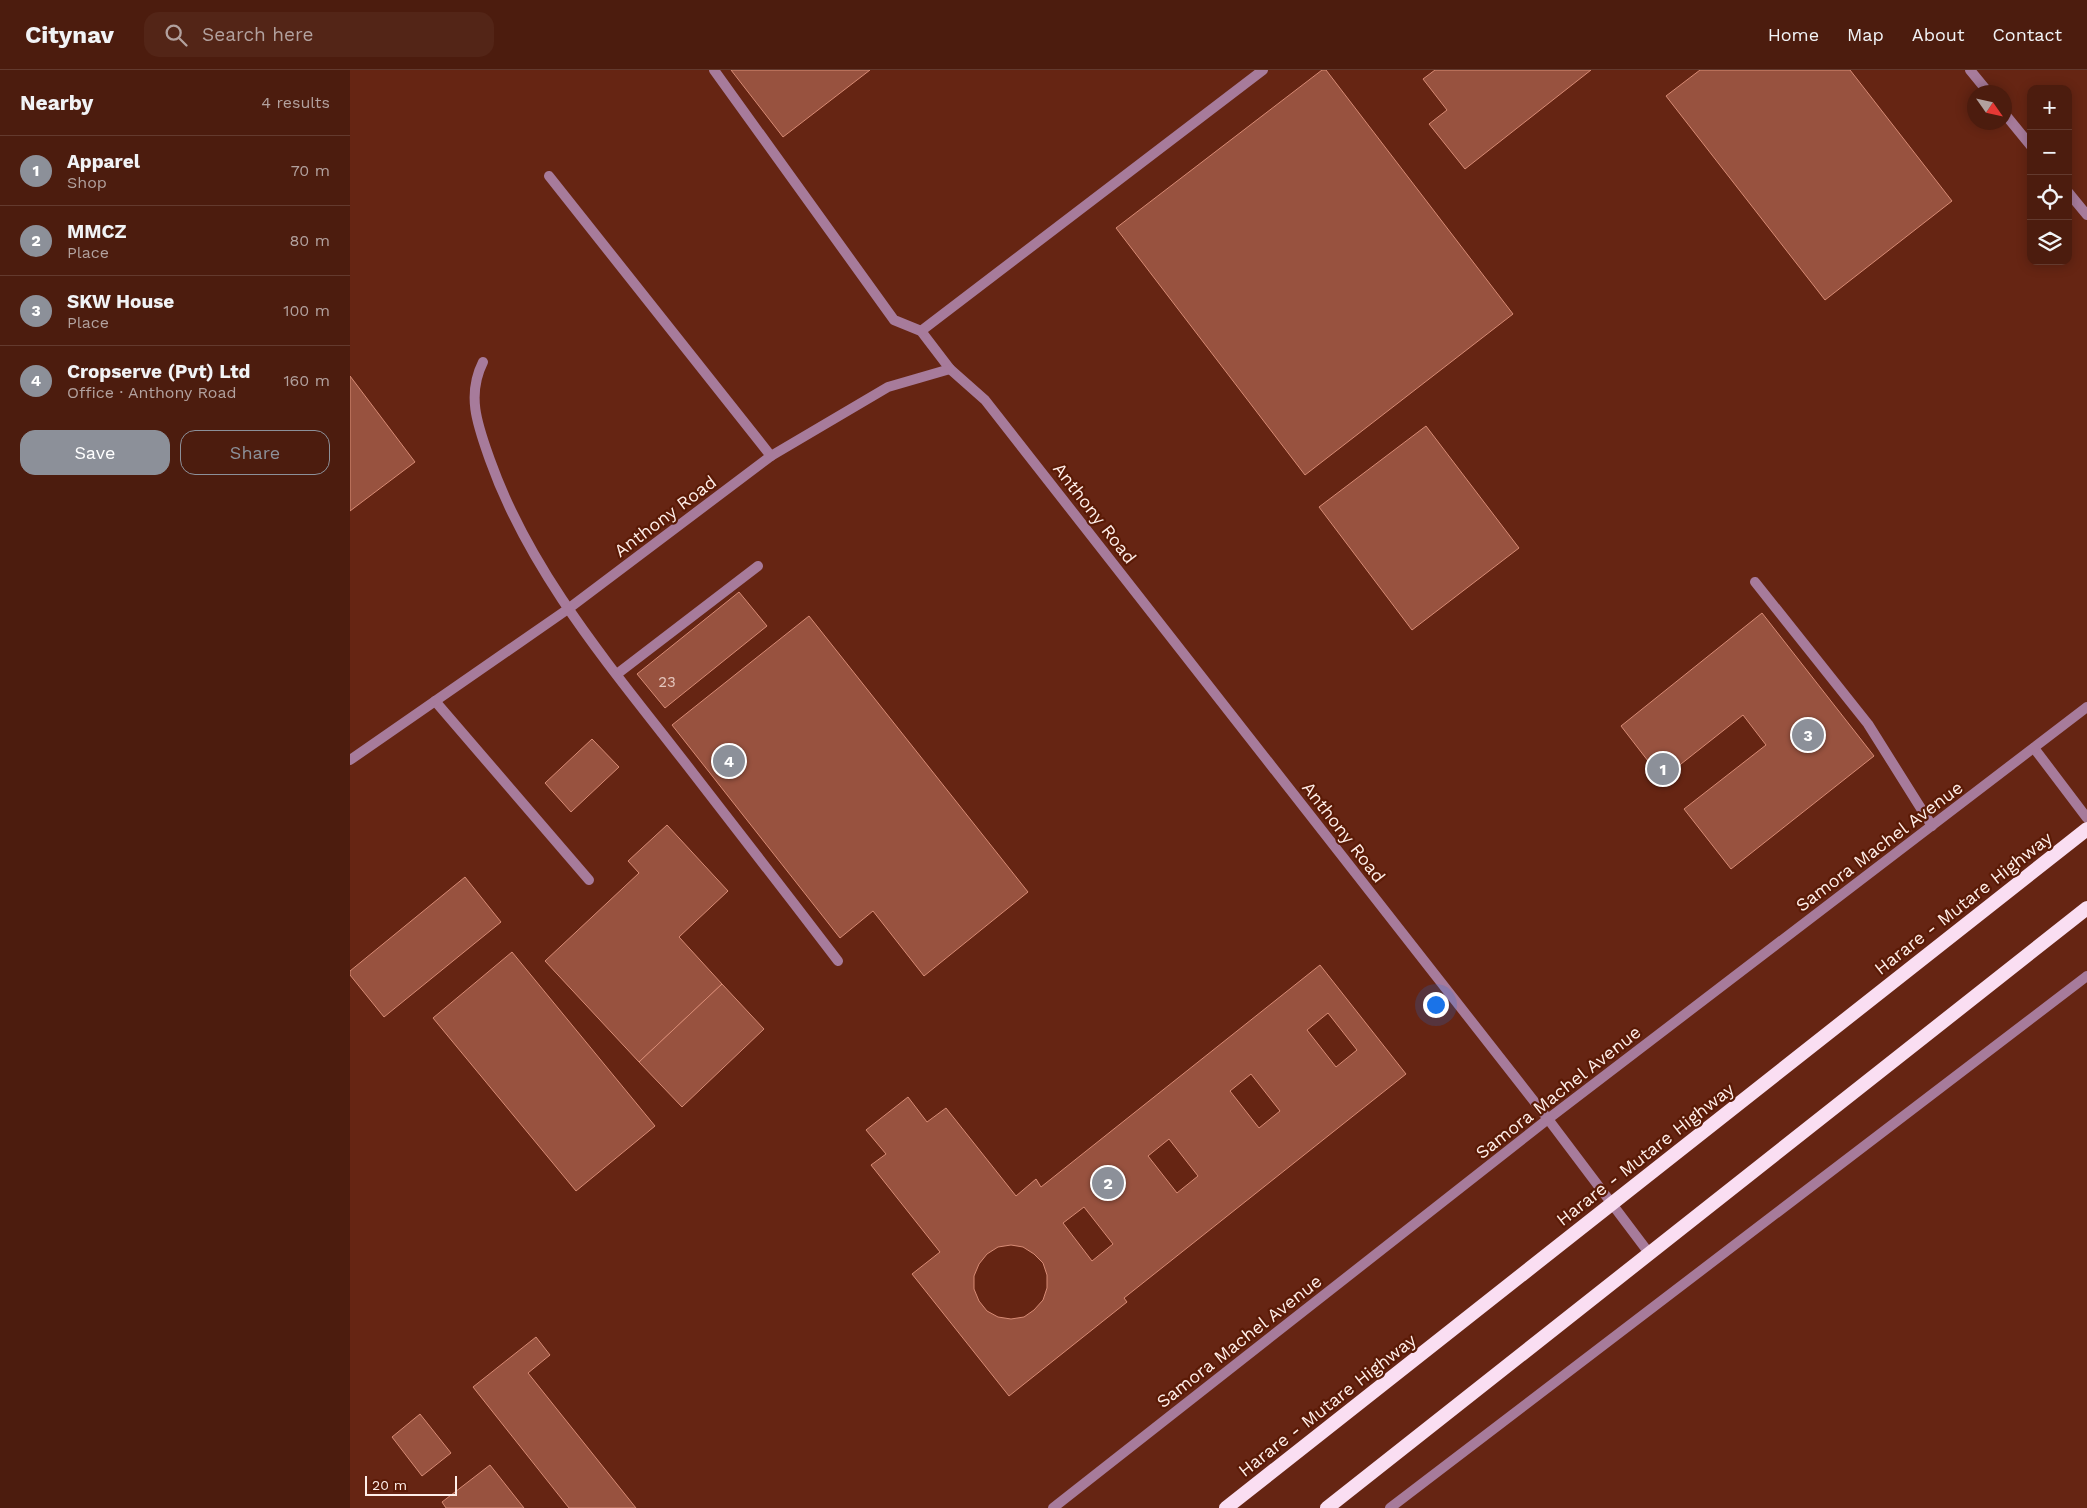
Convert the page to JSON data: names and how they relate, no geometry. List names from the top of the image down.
{
  "streets": {
    "highway": ["Harare - Mutare Highway"],
    "street": ["Anthony Road", "Samora Machel Avenue"]
  },
  "crossings": [
    ["Anthony Road", "Samora Machel Avenue"],
    ["Anthony Road", "Harare - Mutare Highway"]
  ],
  "house_numbers": ["23"],
  "scale_bar": "20 m",
  "north": "bottom right",
  "page": {
    "header": "Citynav",
    "search": "Search here",
    "nav": [
      "Home",
      "Map",
      "About",
      "Contact"
    ],
    "heading": ["Nearby", "4 results"],
    "map_buttons": ["+", "−"],
    "list": [
      {
        "mark": "1",
        "name": "Apparel",
        "note": "Shop",
        "value": "70 m"
      },
      {
        "mark": "2",
        "name": "MMCZ",
        "note": "Place",
        "value": "80 m"
      },
      {
        "mark": "3",
        "name": "SKW House",
        "note": "Place",
        "value": "100 m"
      },
      {
        "mark": "4",
        "name": "Cropserve (Pvt) Ltd",
        "note": "Office · Anthony Road",
        "value": "160 m"
      }
    ],
    "buttons": ["Save", "Share"],
    "pins": [
      "3",
      "4",
      "1",
      "2"
    ],
    "scale": "20 m"
  }
}
